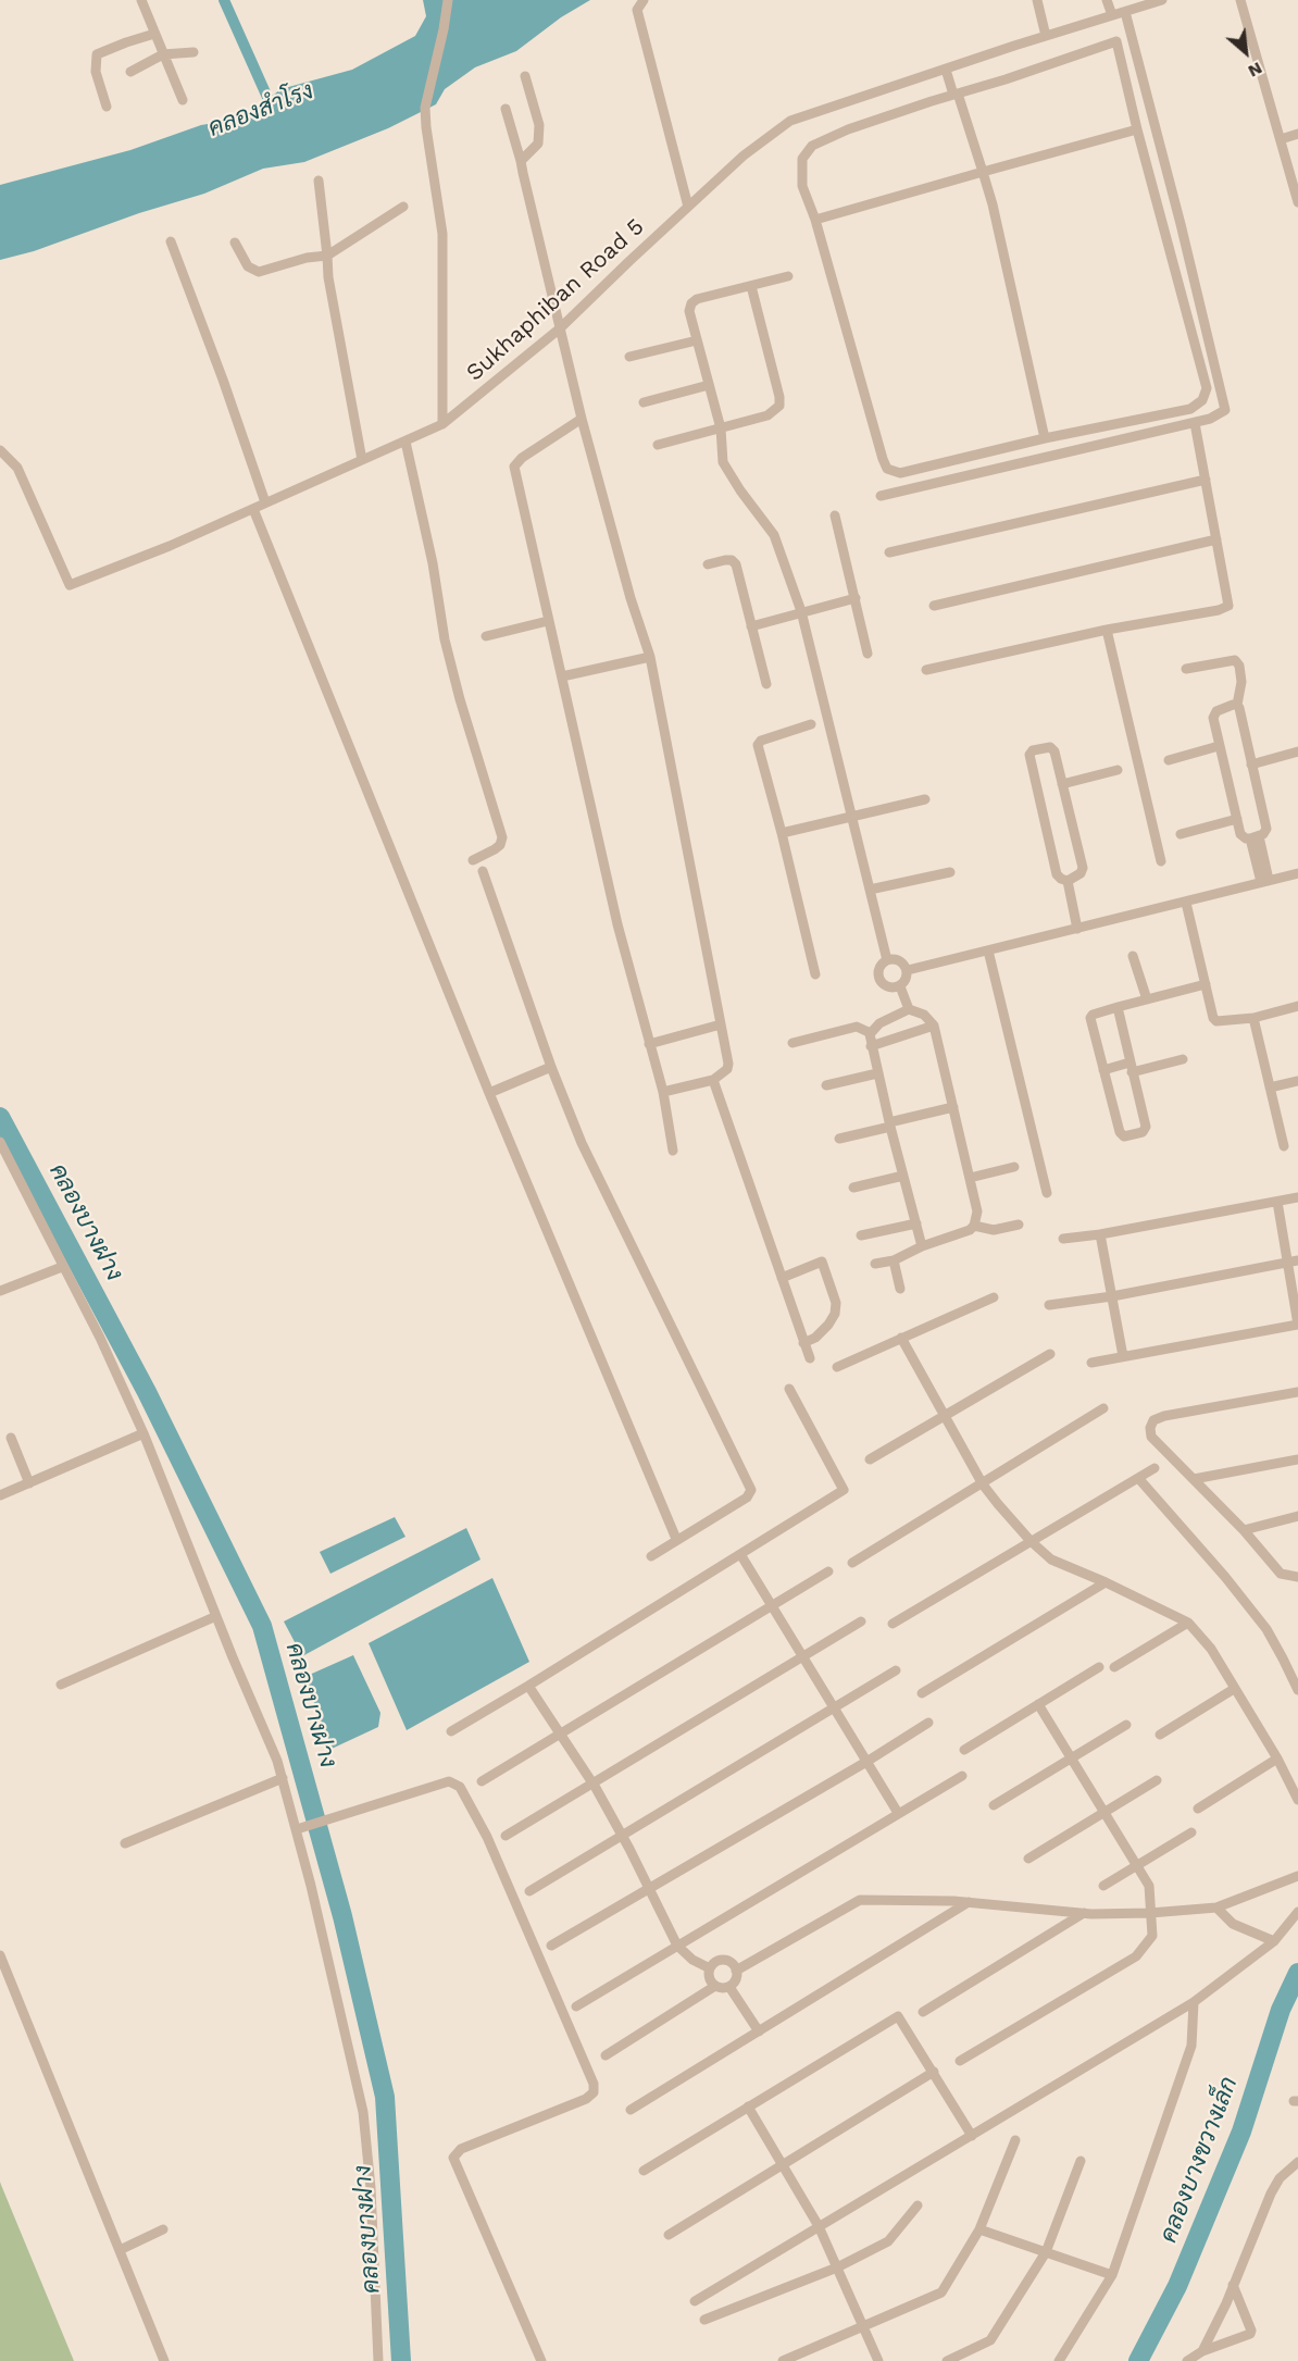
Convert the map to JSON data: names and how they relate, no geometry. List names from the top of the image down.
{
  "streets": {
    "street": ["Sukhaphiban Road 5"]
  },
  "water": ["คลองสำโรง", "คลองบางฝาง", "คลองบางขวางเล็ก"],
  "north": "bottom right"
}
